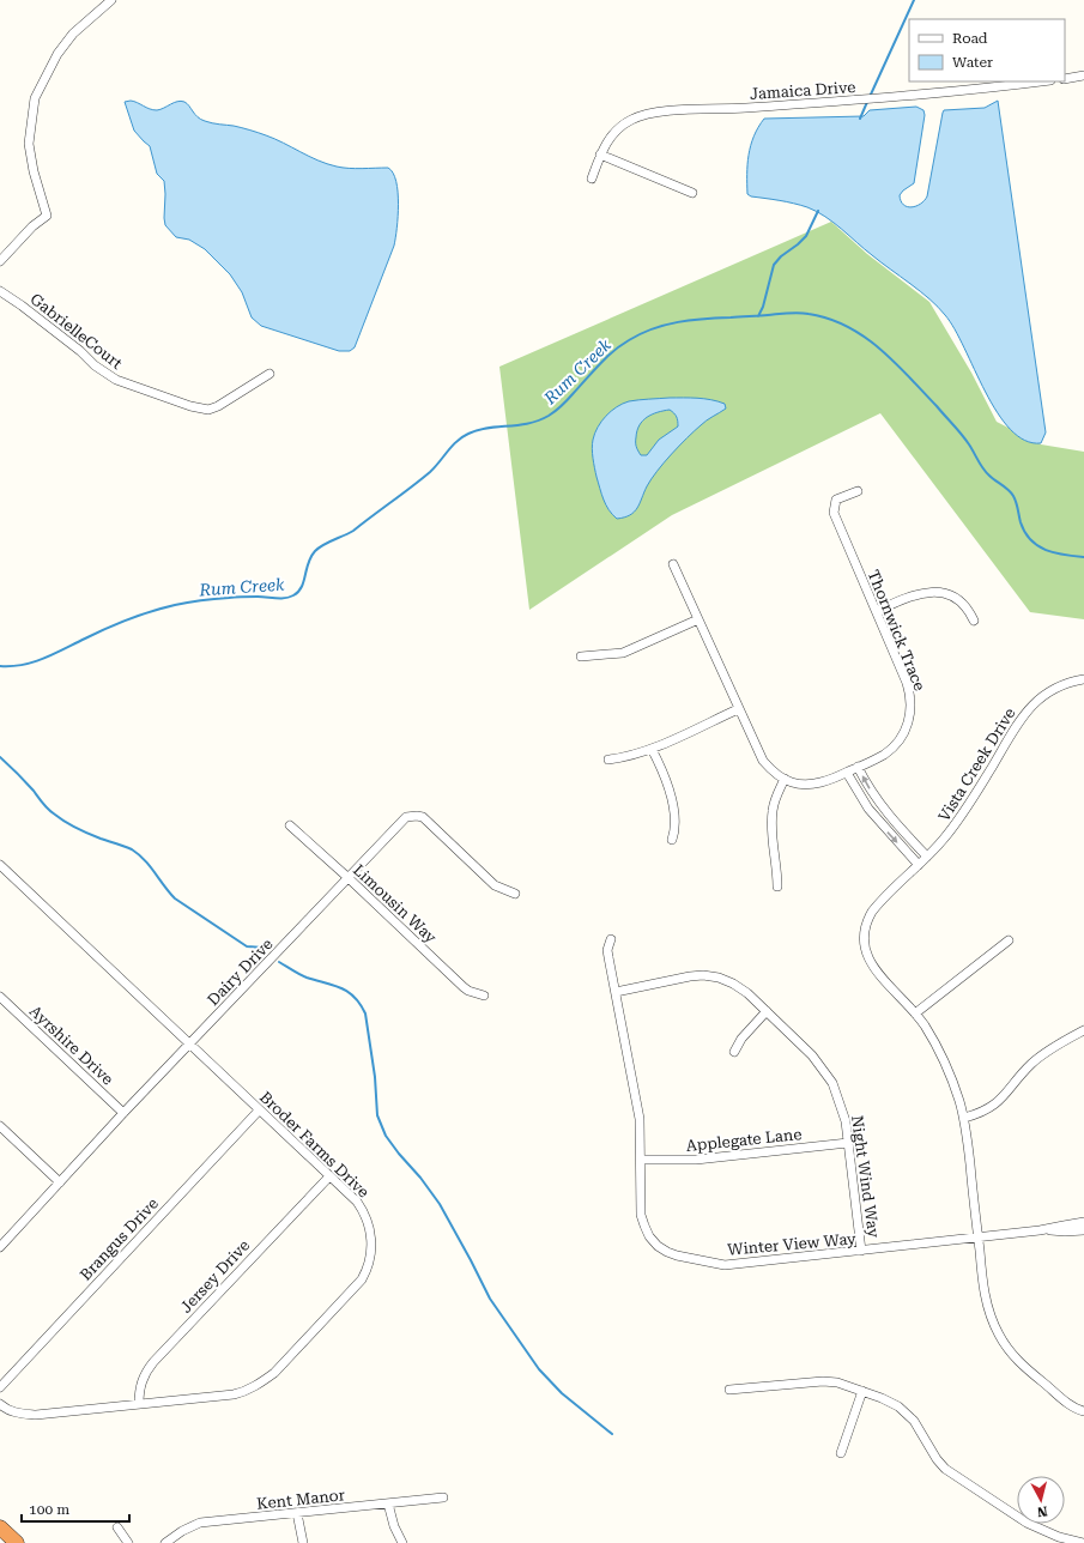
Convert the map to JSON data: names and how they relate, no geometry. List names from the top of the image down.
{
  "streets": {
    "street": [
      "Jamaica Drive",
      "GabrielleCourt",
      "Thornwick Trace",
      "Vista Creek Drive",
      "Limousin Way",
      "Dairy Drive",
      "Ayrshire Drive",
      "Applegate Lane",
      "Broder Farms Drive",
      "Night Wind Way",
      "Brangus Drive",
      "Winter View Way",
      "Jersey Drive",
      "Kent Manor"
    ]
  },
  "crossings": [
    ["Vista Creek Drive", "Winter View Way"],
    ["Limousin Way", "Dairy Drive"],
    ["Dairy Drive", "Ayrshire Drive"],
    ["Dairy Drive", "Broder Farms Drive"],
    ["Applegate Lane", "Night Wind Way"],
    ["Applegate Lane", "Winter View Way"],
    ["Broder Farms Drive", "Brangus Drive"],
    ["Broder Farms Drive", "Jersey Drive"],
    ["Night Wind Way", "Winter View Way"]
  ],
  "water": ["Rum Creek"],
  "legend": ["Road", "Water"],
  "scale_bar": "100 m",
  "north": "bottom"
}
